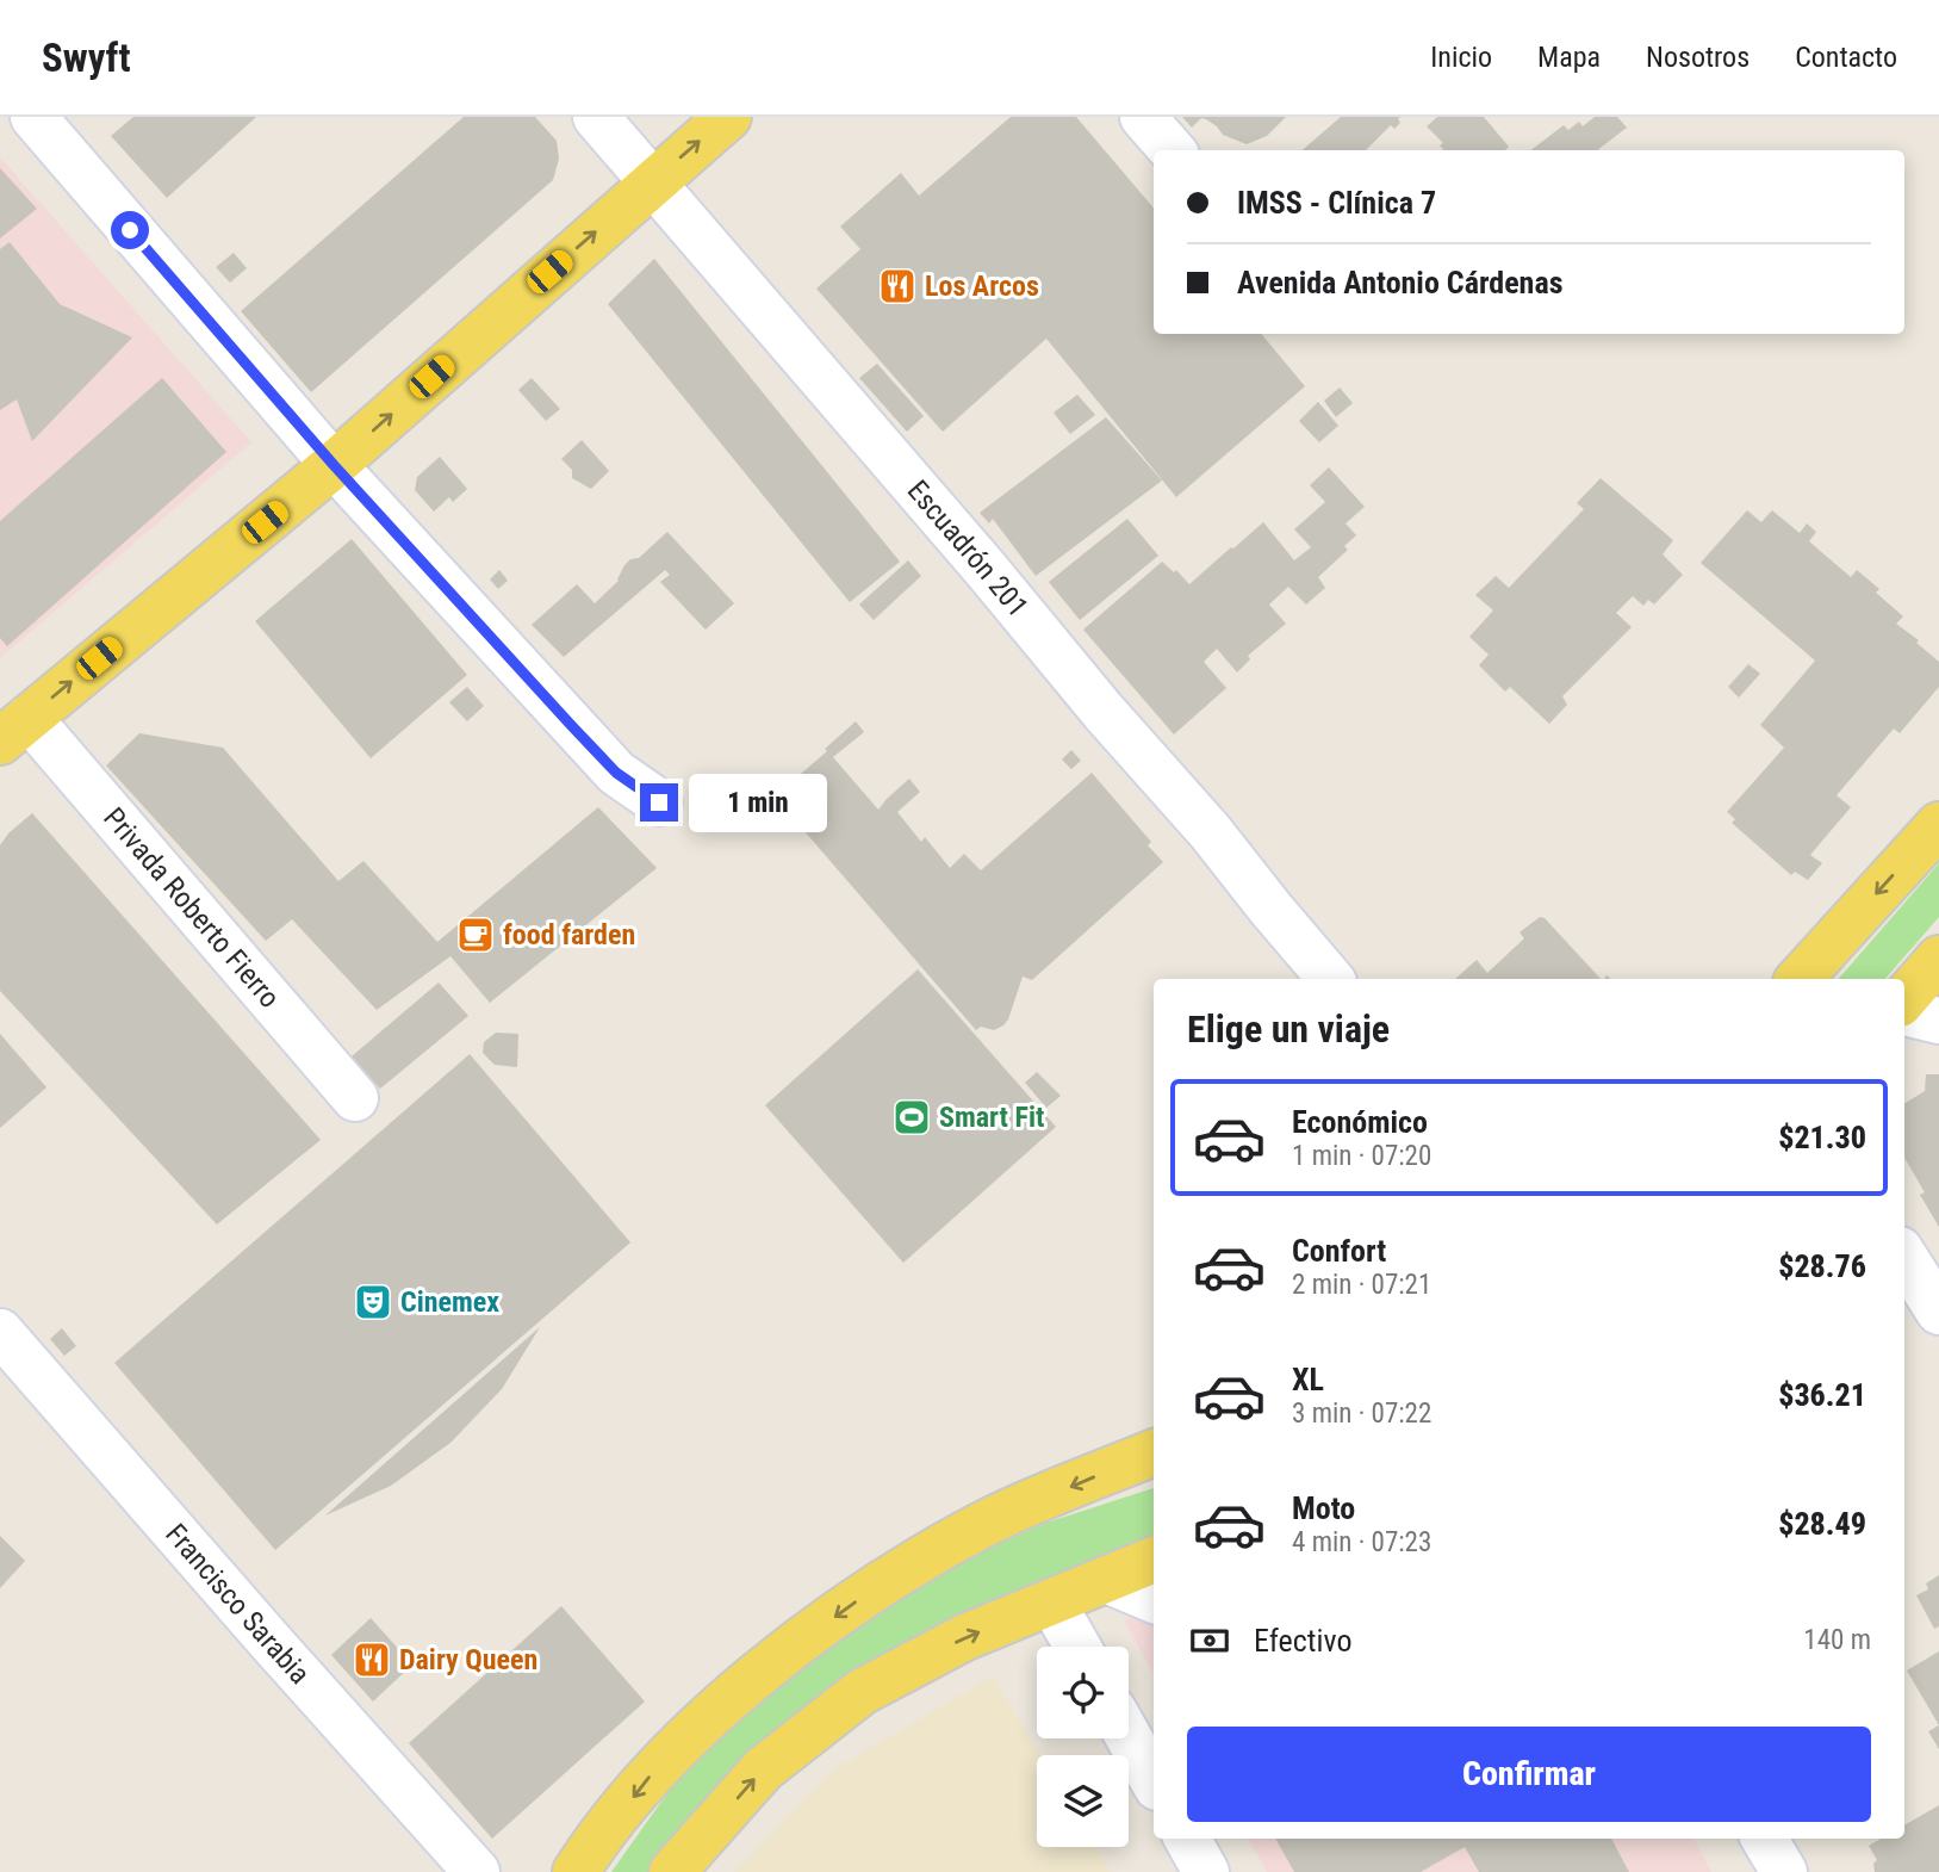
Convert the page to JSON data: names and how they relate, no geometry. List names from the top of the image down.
{
  "streets": {
    "street": ["Escuadrón 201", "Privada Roberto Fierro", "Francisco Sarabia"]
  },
  "places": {
    "restaurant": ["Los Arcos", "Dairy Queen"],
    "cafe": ["food farden"],
    "sports": ["Smart Fit"],
    "theatre": ["Cinemex"]
  },
  "page": {
    "header": "Swyft",
    "nav": [
      "Inicio",
      "Mapa",
      "Nosotros",
      "Contacto"
    ],
    "banner": ["IMSS - Clínica 7", "Avenida Antonio Cárdenas"],
    "bubble": "1 min",
    "heading": "Elige un viaje",
    "list": [
      {
        "name": "Económico",
        "note": "1 min · 07:20",
        "value": "$21.30"
      },
      {
        "name": "Confort",
        "note": "2 min · 07:21",
        "value": "$28.76"
      },
      {
        "name": "XL",
        "note": "3 min · 07:22",
        "value": "$36.21"
      },
      {
        "name": "Moto",
        "note": "4 min · 07:23",
        "value": "$28.49"
      }
    ],
    "pay": ["Efectivo", "140 m"],
    "buttons": "Confirmar"
  }
}
